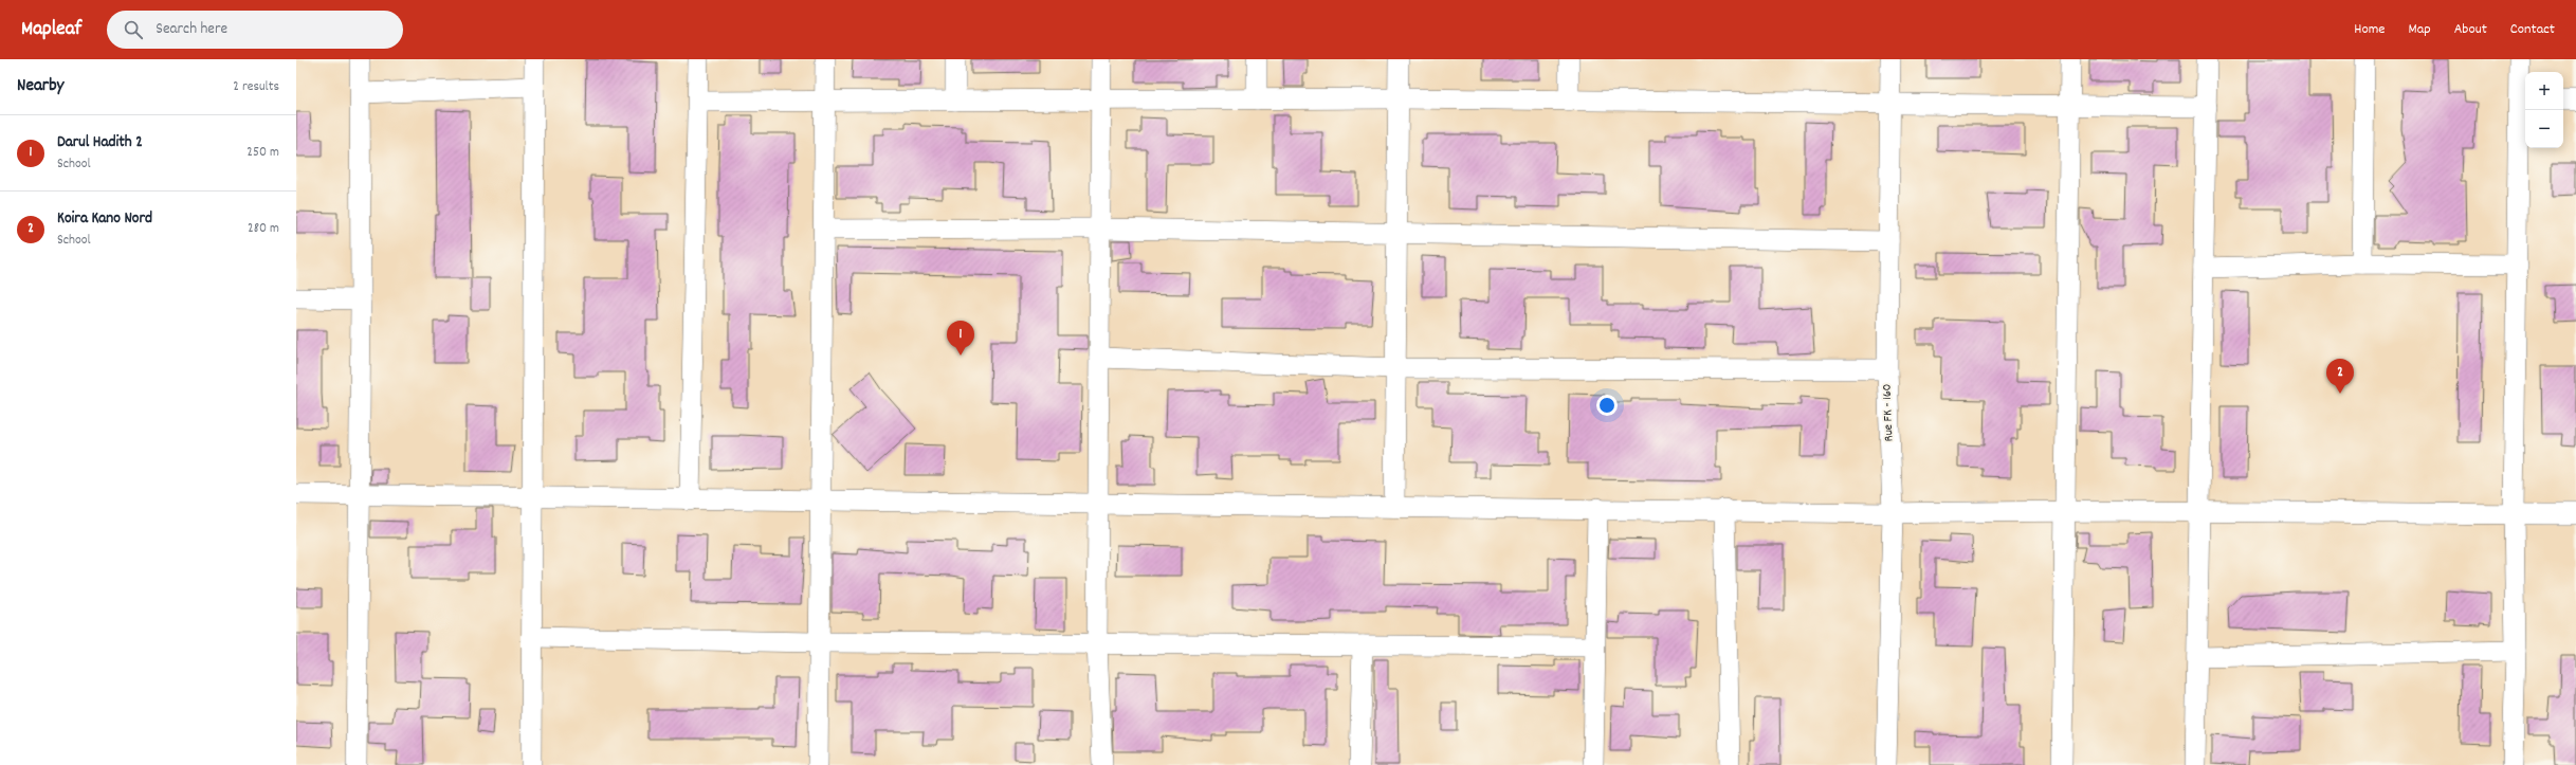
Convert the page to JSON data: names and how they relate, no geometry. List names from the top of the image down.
{
  "streets": {
    "street": ["Rue FK - 160"]
  },
  "page": {
    "header": "Mapleaf",
    "search": "Search here",
    "nav": [
      "Home",
      "Map",
      "About",
      "Contact"
    ],
    "heading": ["Nearby", "2 results"],
    "map_buttons": ["+", "−"],
    "list": [
      {
        "mark": "1",
        "name": "Darul Hadith 2",
        "note": "School",
        "value": "250 m"
      },
      {
        "mark": "2",
        "name": "Koira Kano Nord",
        "note": "School",
        "value": "280 m"
      }
    ],
    "pins": ["1", "2"]
  }
}
